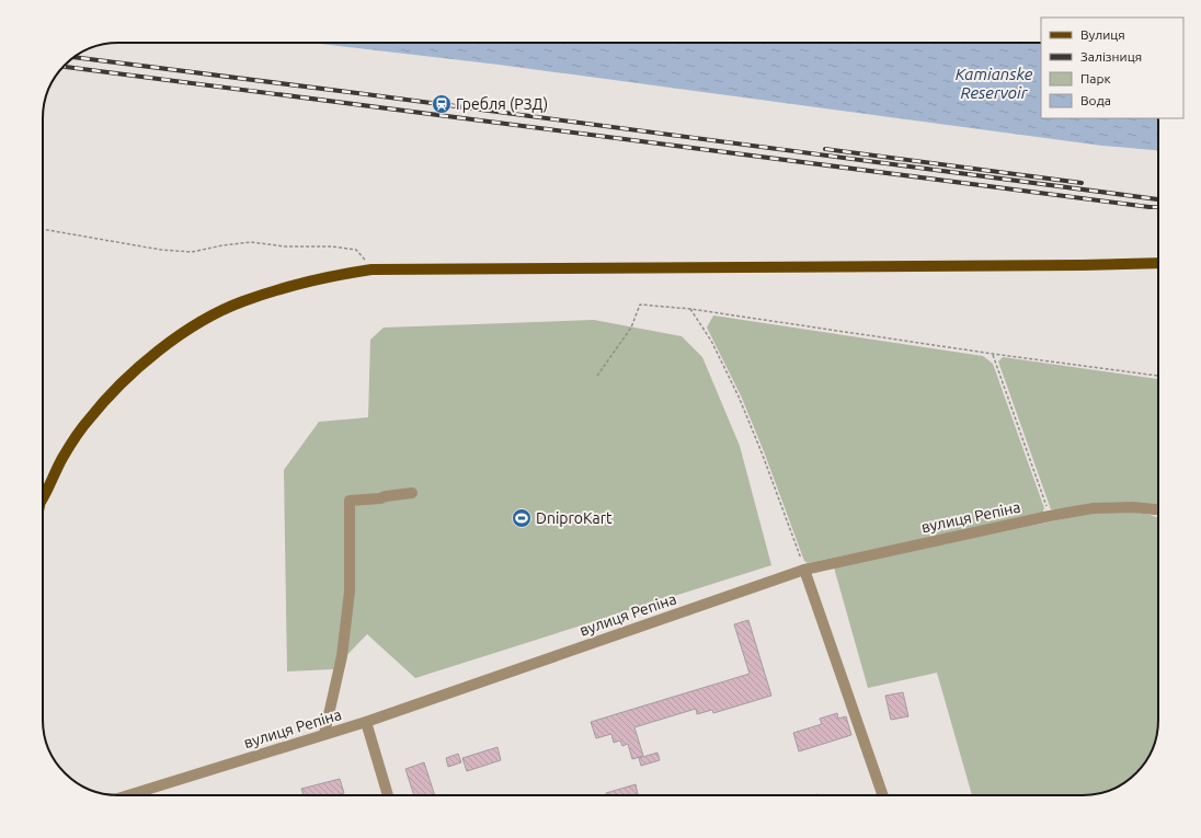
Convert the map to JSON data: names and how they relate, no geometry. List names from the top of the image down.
{
  "streets": {
    "street": ["вулиця Репіна"]
  },
  "water": ["Kamianske Reservoir"],
  "places": {
    "station": ["Гребля (РЗД)"],
    "sports": ["DniproKart"]
  },
  "legend": [
    "Вулиця",
    "Залізниця",
    "Парк",
    "Вода"
  ]
}
